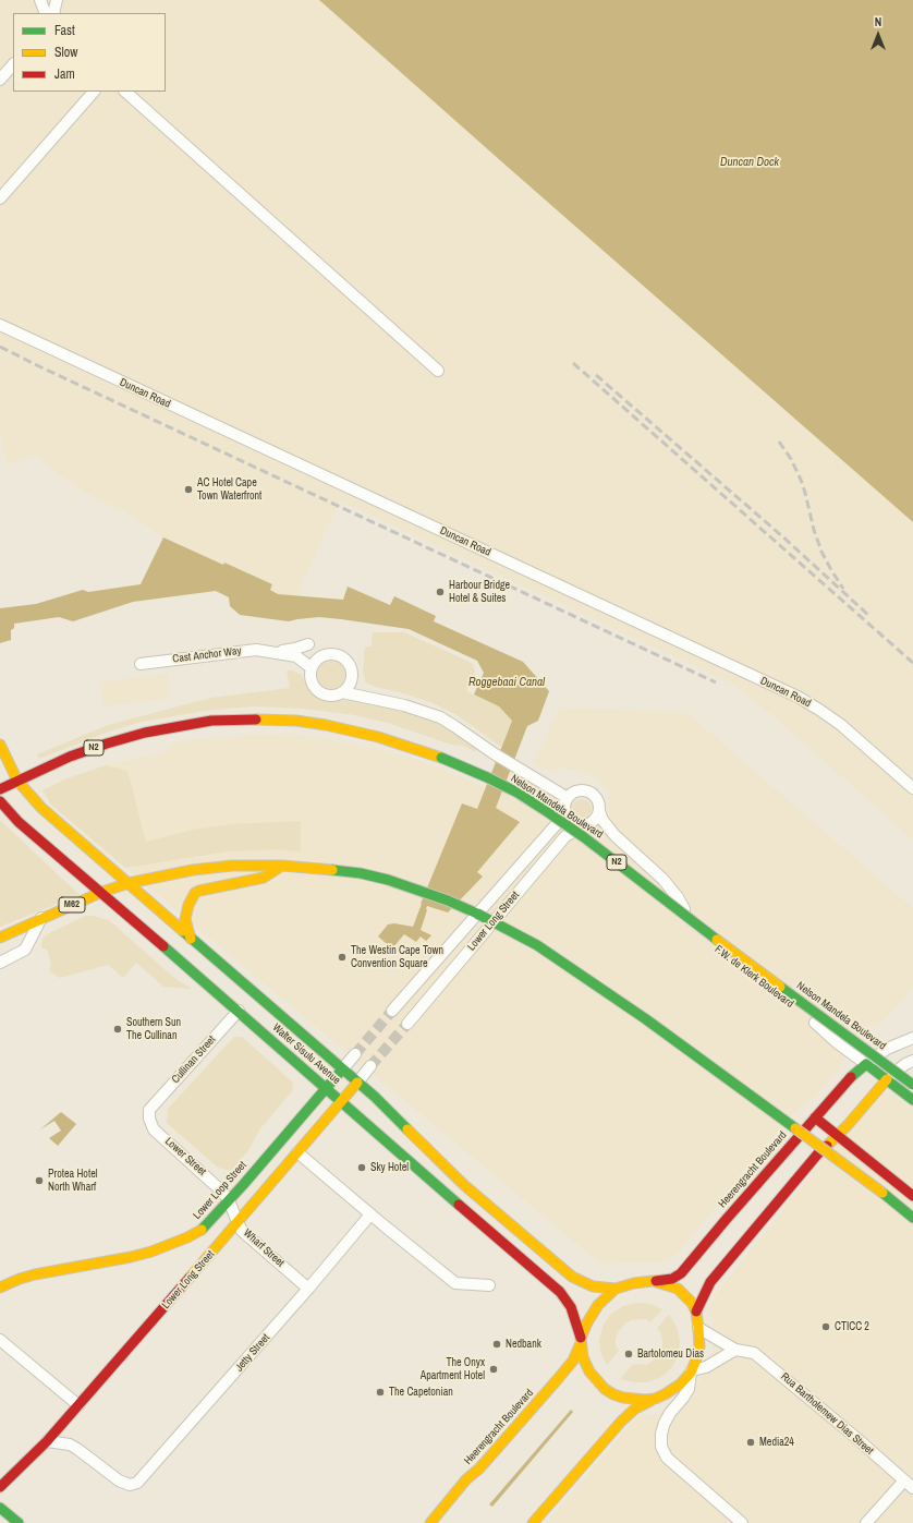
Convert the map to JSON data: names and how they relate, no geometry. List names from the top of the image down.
{
  "streets": {
    "main road": [
      "N2",
      "Nelson Mandela Boulevard",
      "M62",
      "Lower Long Street",
      "F.W. de Klerk Boulevard",
      "Walter Sisulu Avenue",
      "Heerengracht Boulevard",
      "Lower Loop Street"
    ],
    "street": [
      "Duncan Road",
      "Cast Anchor Way",
      "Cullinan Street",
      "Lower Street",
      "Wharf Street",
      "Jetty Street",
      "Rua Bartholemew Dias Street"
    ]
  },
  "crossings": [
    ["Nelson Mandela Boulevard", "Walter Sisulu Avenue"],
    ["M62", "Walter Sisulu Avenue"],
    ["Lower Long Street", "F.W. de Klerk Boulevard"],
    ["Lower Long Street", "Walter Sisulu Avenue"],
    ["Lower Long Street", "Wharf Street"],
    ["Lower Long Street", "Jetty Street"],
    ["F.W. de Klerk Boulevard", "Heerengracht Boulevard"],
    ["Walter Sisulu Avenue", "Cullinan Street"],
    ["Walter Sisulu Avenue", "Heerengracht Boulevard"],
    ["Walter Sisulu Avenue", "Lower Loop Street"],
    ["Walter Sisulu Avenue", "Rua Bartholemew Dias Street"],
    ["Cullinan Street", "Lower Street"],
    ["Lower Street", "Lower Loop Street"],
    ["Lower Street", "Wharf Street"],
    ["Heerengracht Boulevard", "Rua Bartholemew Dias Street"],
    ["Lower Loop Street", "Wharf Street"],
    ["Wharf Street", "Jetty Street"]
  ],
  "water": ["Duncan Dock", "Roggebaai Canal"],
  "places": [
    "AC Hotel Cape Town Waterfront",
    "Harbour Bridge Hotel & Suites",
    "The Westin Cape Town Convention Square",
    "Southern Sun The Cullinan",
    "Sky Hotel",
    "Protea Hotel North Wharf",
    "CTICC 2",
    "Nedbank",
    "Bartolomeu Dias",
    "The Onyx Apartment Hotel",
    "The Capetonian",
    "Media24"
  ],
  "legend": ["Fast", "Slow", "Jam"],
  "north": "top"
}
